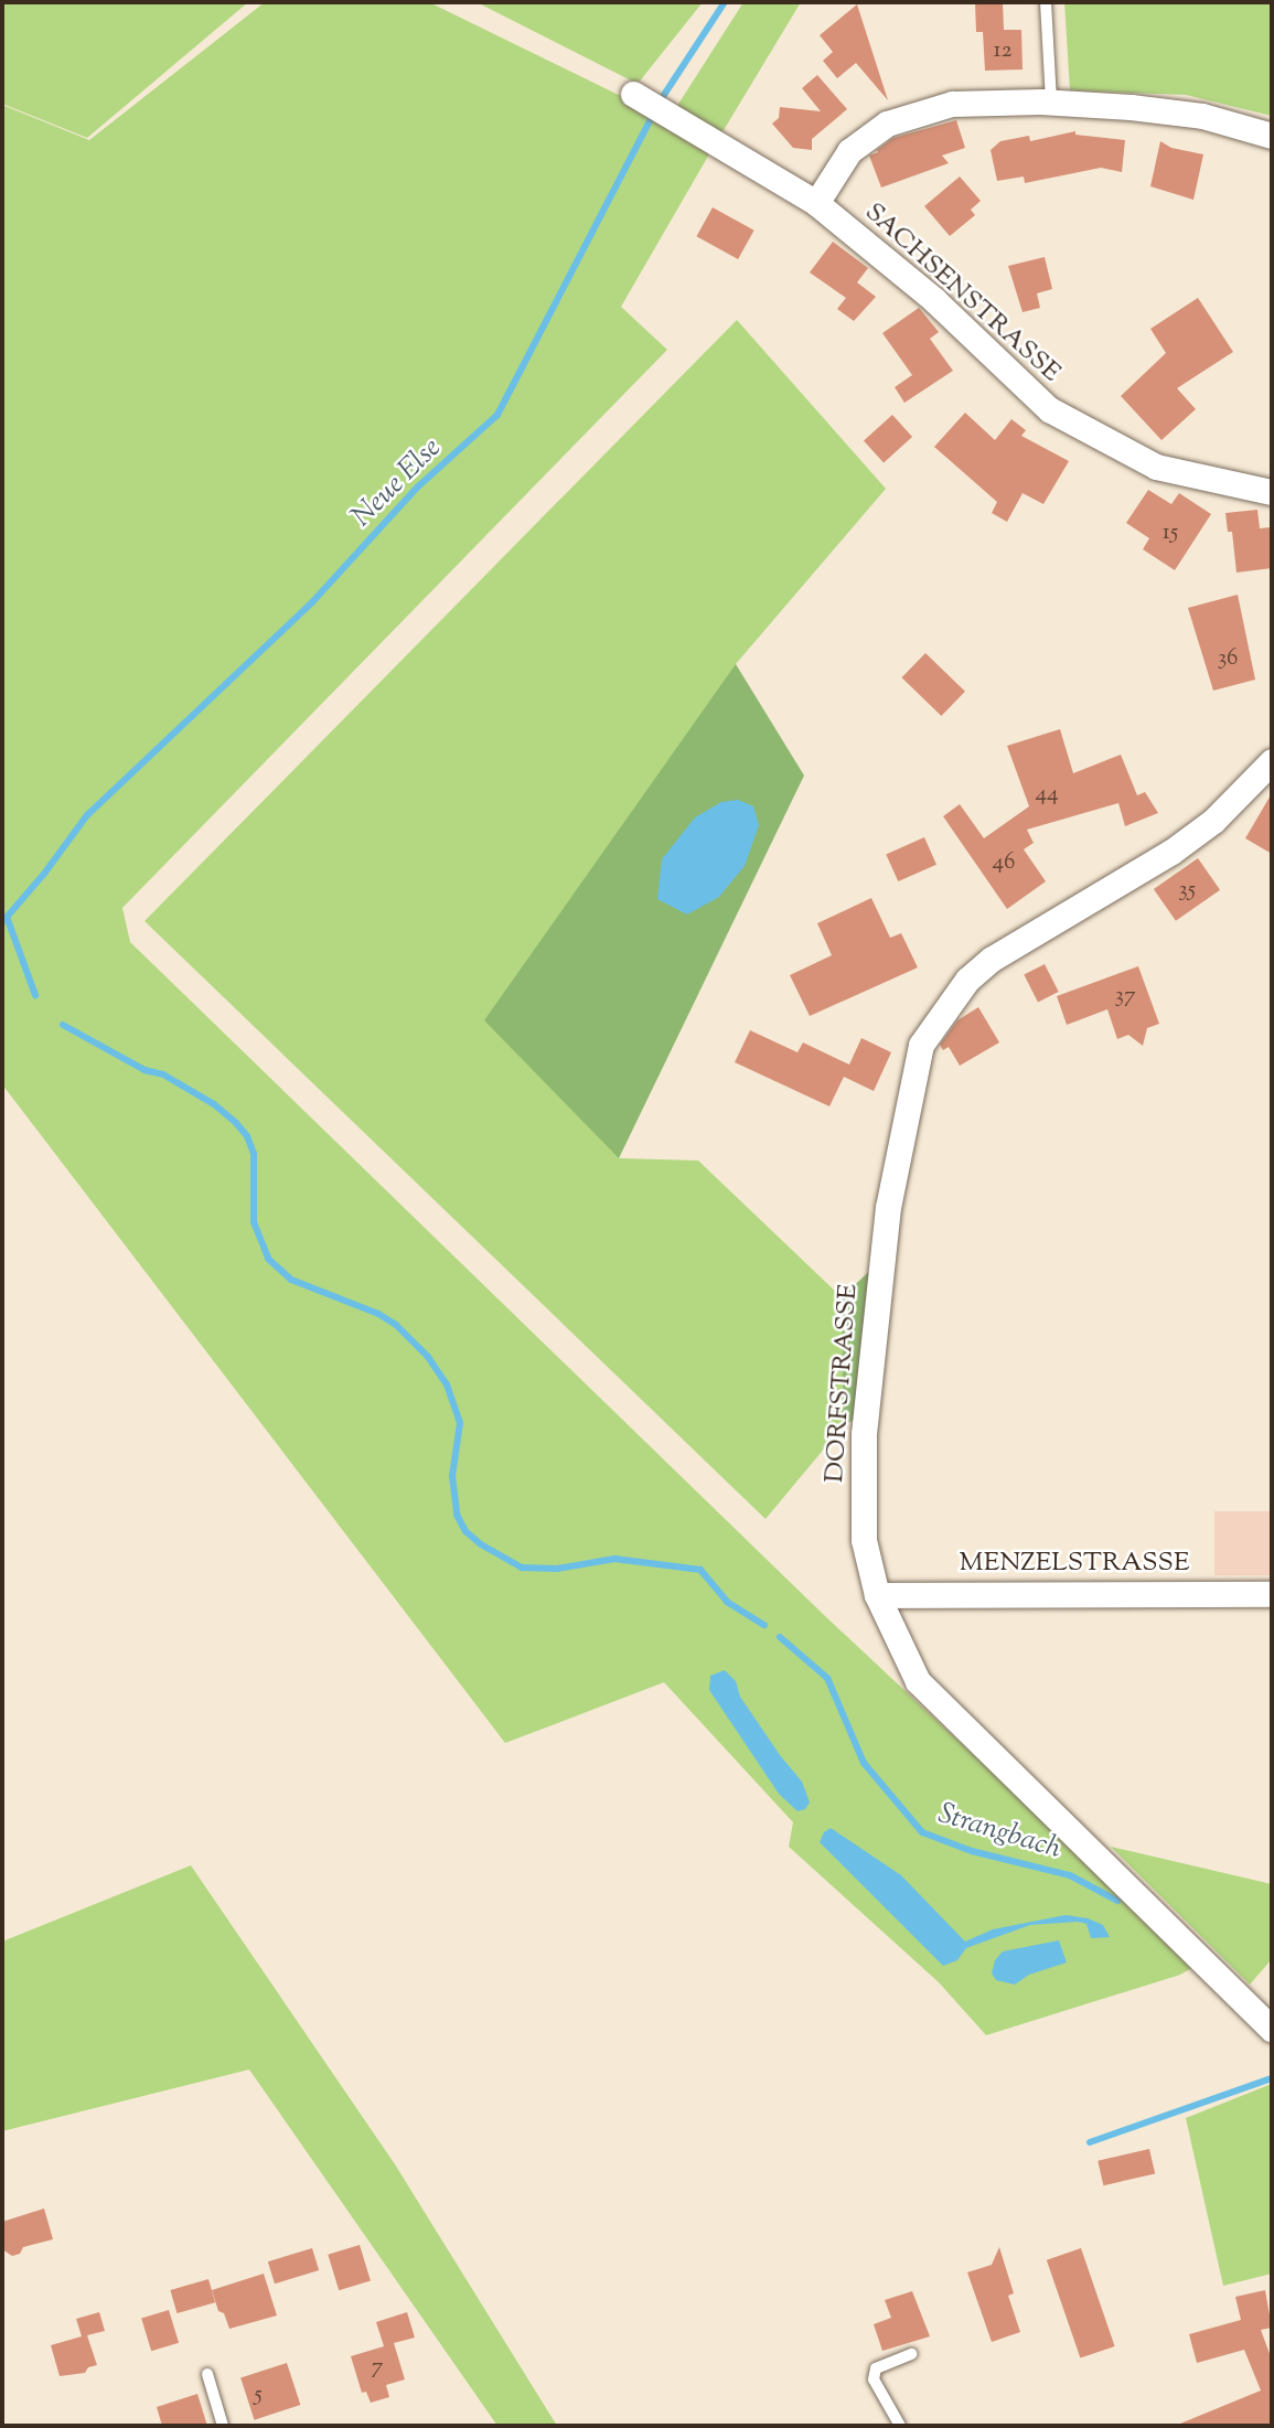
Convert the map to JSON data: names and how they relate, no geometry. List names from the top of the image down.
{
  "streets": {
    "street": ["SACHSENSTRASSE", "DORFSTRASSE", "MENZELSTRASSE"]
  },
  "crossings": [
    ["DORFSTRASSE", "MENZELSTRASSE"]
  ],
  "water": ["Neue Else", "Strangbach"],
  "house_numbers": [
    "12",
    "15",
    "36",
    "44",
    "46",
    "35",
    "37",
    "7",
    "5"
  ]
}
